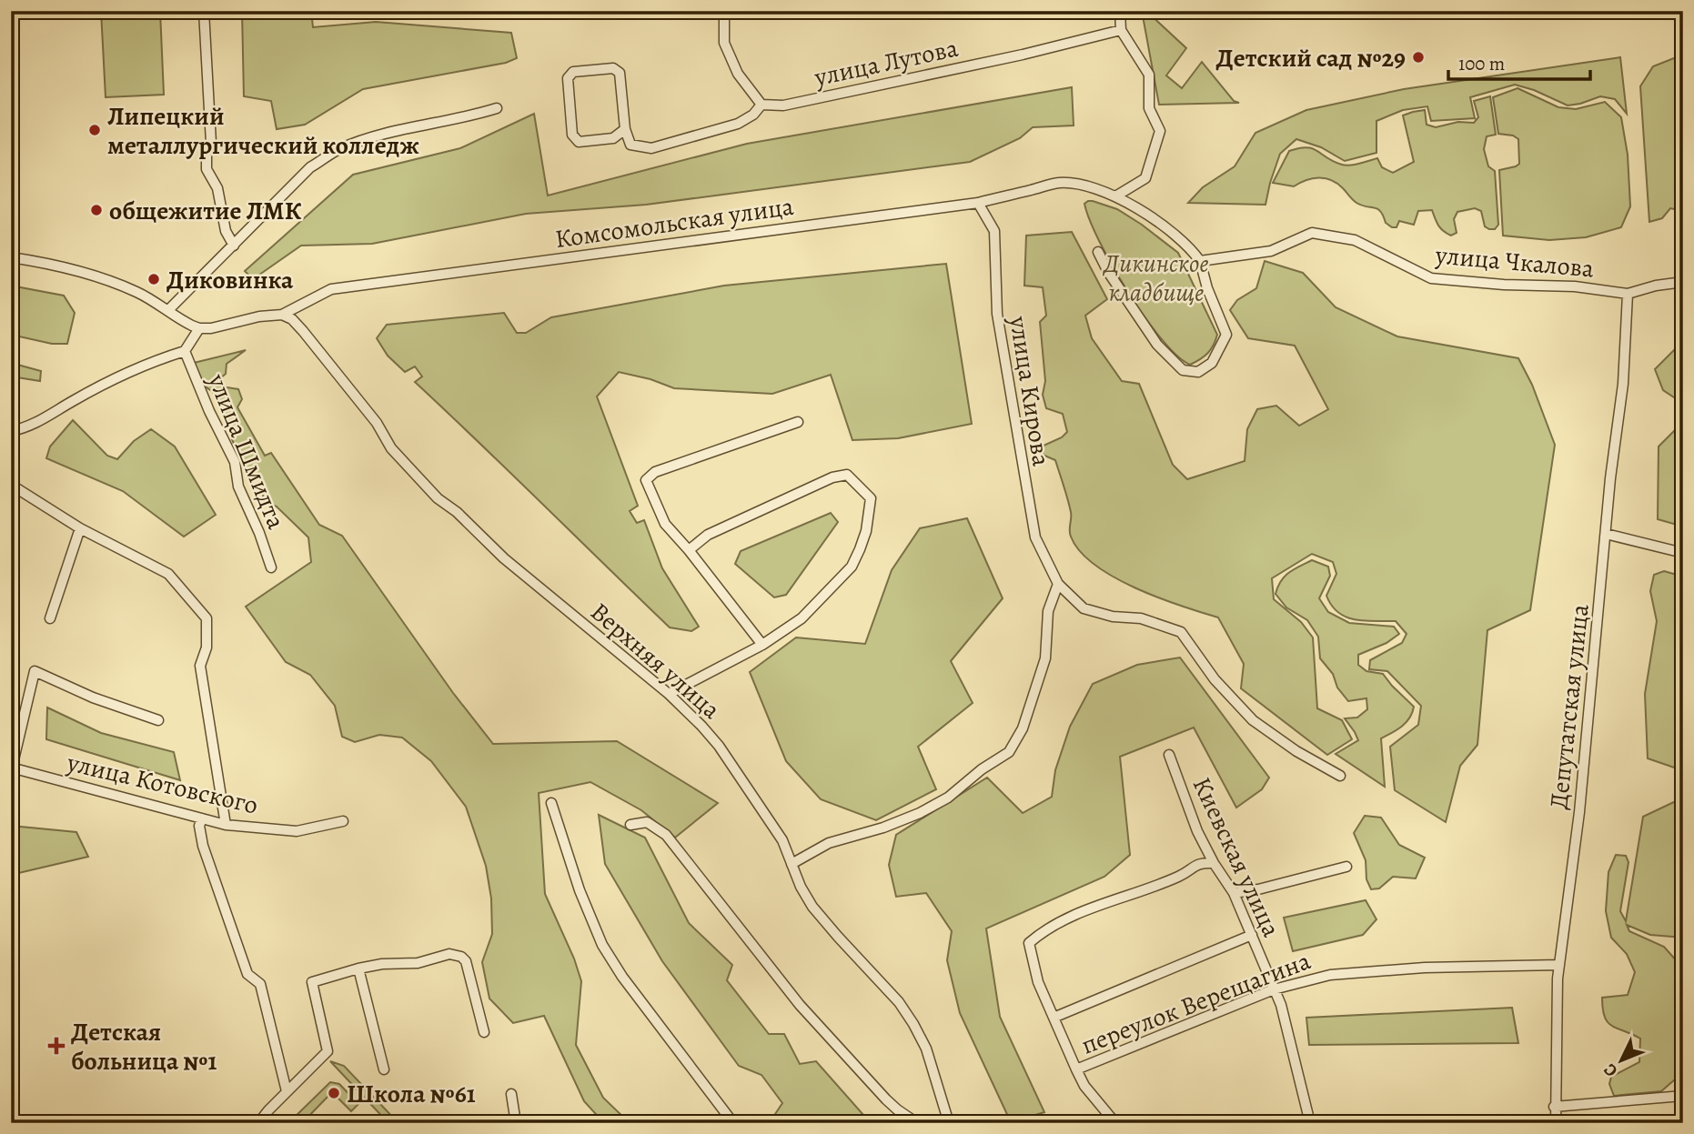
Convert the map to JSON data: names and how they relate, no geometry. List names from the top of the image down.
{
  "streets": {
    "street": [
      "улица Лутова",
      "Комсомольская улица",
      "улица Чкалова",
      "улица Кирова",
      "улица Шмидта",
      "Верхняя улица",
      "Депутатская улица",
      "улица Котовского",
      "Киевская улица",
      "переулок Верещагина"
    ]
  },
  "crossings": [
    ["Комсомольская улица", "улица Кирова"],
    ["Комсомольская улица", "Верхняя улица"],
    ["улица Чкалова", "Депутатская улица"],
    ["Депутатская улица", "переулок Верещагина"],
    ["Киевская улица", "переулок Верещагина"]
  ],
  "parks": ["Дикинское кладбище"],
  "places": {
    "other": [
      "Детский сад №29",
      "Липецкий металлургический колледж",
      "общежитие ЛМК",
      "Диковинка",
      "Школа №61"
    ],
    "health": ["Детская больница №1"]
  },
  "scale_bar": "100 m",
  "north": "bottom left"
}
